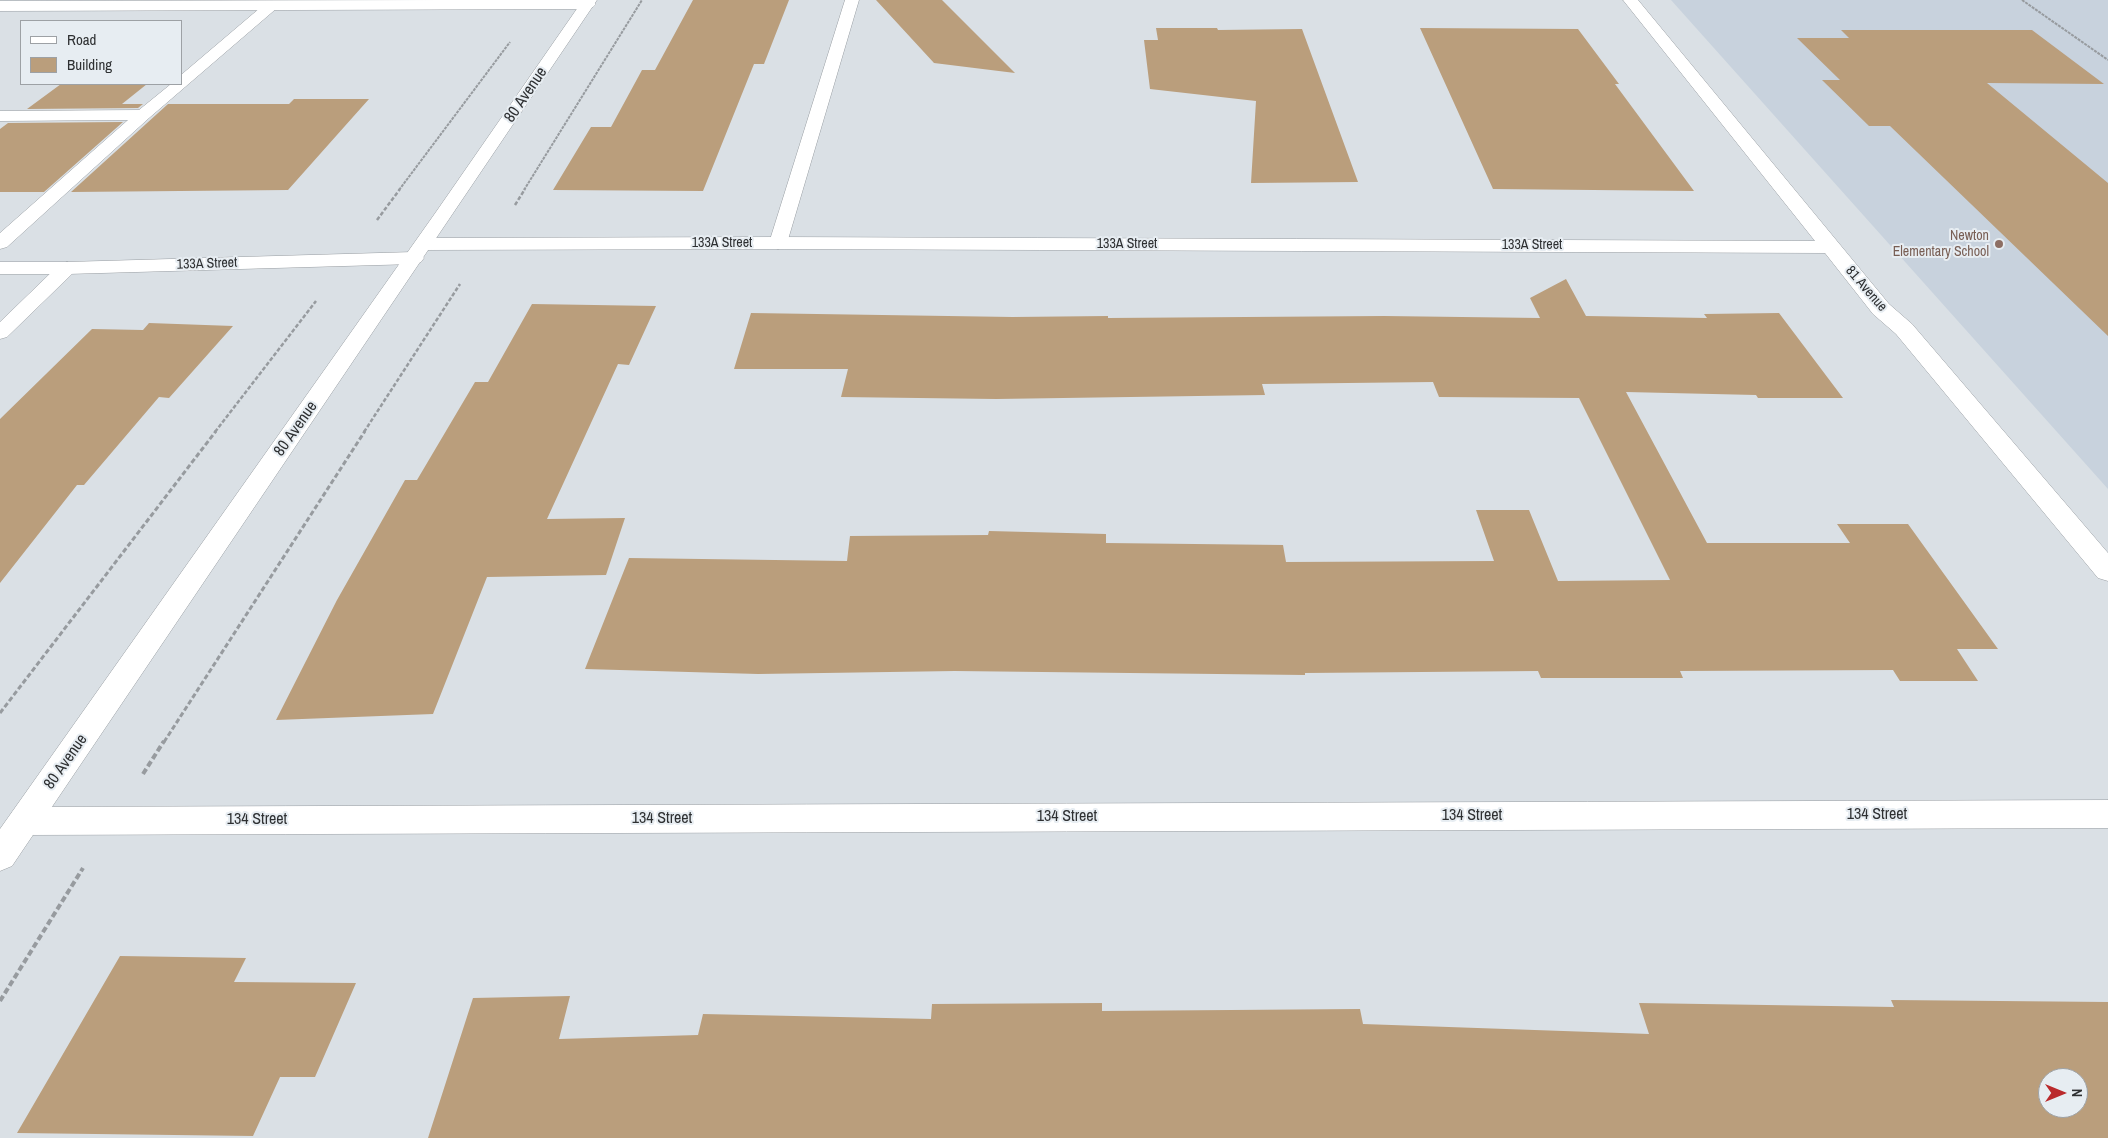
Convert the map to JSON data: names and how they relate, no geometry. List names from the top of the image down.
{
  "streets": {
    "street": [
      "80 Avenue",
      "133A Street",
      "81 Avenue",
      "134 Street"
    ]
  },
  "crossings": [
    ["80 Avenue", "133A Street"],
    ["80 Avenue", "134 Street"],
    ["133A Street", "81 Avenue"]
  ],
  "places": ["Newton Elementary School"],
  "legend": ["Road", "Building"],
  "north": "right"
}
